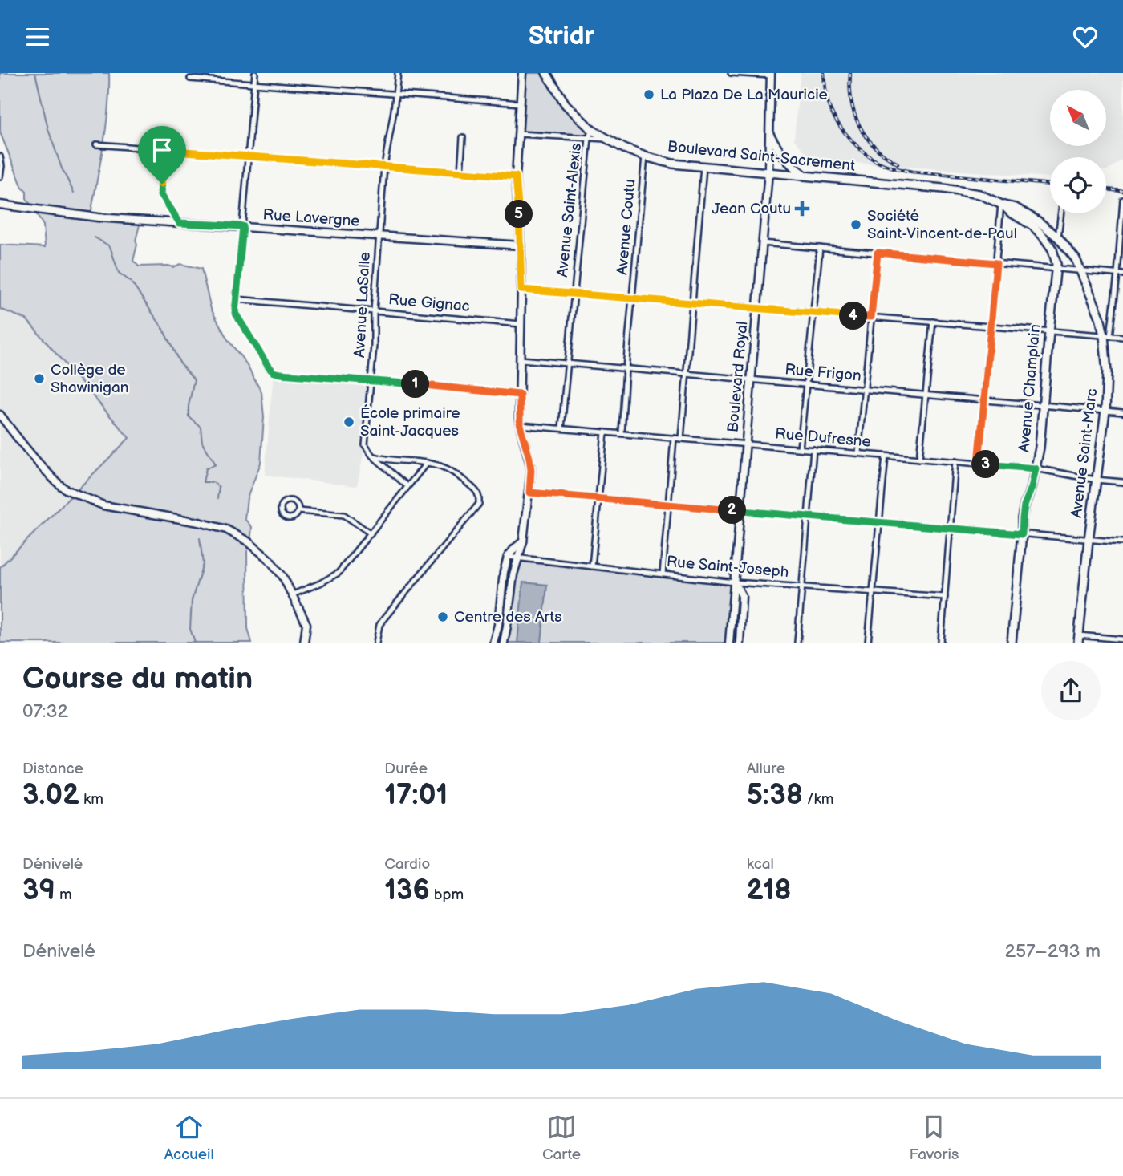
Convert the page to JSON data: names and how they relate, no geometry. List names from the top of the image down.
{
  "streets": {
    "main road": ["Boulevard Saint-Sacrement", "Avenue Champlain", "Avenue Saint-Marc"],
    "street": [
      "Avenue Saint-Alexis",
      "Rue Lavergne",
      "Avenue Coutu",
      "Rue Gignac",
      "Avenue LaSalle",
      "Rue Frigon",
      "Boulevard Royal",
      "Rue Dufresne",
      "Rue Saint-Joseph"
    ]
  },
  "crossings": [
    ["Boulevard Saint-Sacrement", "Avenue Saint-Alexis"],
    ["Boulevard Saint-Sacrement", "Avenue Coutu"],
    ["Boulevard Saint-Sacrement", "Boulevard Royal"],
    ["Boulevard Saint-Sacrement", "Avenue Champlain"],
    ["Boulevard Saint-Sacrement", "Avenue Saint-Marc"],
    ["Avenue Saint-Alexis", "Rue Frigon"],
    ["Avenue Saint-Alexis", "Rue Dufresne"],
    ["Rue Lavergne", "Avenue LaSalle"],
    ["Avenue Coutu", "Rue Frigon"],
    ["Avenue Coutu", "Rue Dufresne"],
    ["Rue Gignac", "Avenue LaSalle"],
    ["Rue Frigon", "Boulevard Royal"],
    ["Rue Frigon", "Avenue Champlain"],
    ["Rue Frigon", "Avenue Saint-Marc"],
    ["Boulevard Royal", "Rue Dufresne"],
    ["Boulevard Royal", "Rue Saint-Joseph"],
    ["Avenue Champlain", "Rue Dufresne"],
    ["Rue Dufresne", "Avenue Saint-Marc"]
  ],
  "places": {
    "other": [
      "La Plaza De La Mauricie",
      "Société Saint-Vincent-de-Paul",
      "Collège de Shawinigan",
      "École primaire Saint-Jacques",
      "Centre des Arts"
    ],
    "health": ["Jean Coutu"]
  },
  "north": "top left",
  "page": {
    "header": "Stridr",
    "pins": [
      "5",
      "4",
      "1",
      "3",
      "2"
    ],
    "heading": ["Course du matin", "07:32"],
    "stats": [
      ["Distance", "3.02 km"],
      ["Durée", "17:01"],
      ["Allure", "5:38 /km"],
      ["Dénivelé", "39 m"],
      ["Cardio", "136 bpm"],
      ["kcal", "218"]
    ],
    "chart": ["Dénivelé", "257–293 m"],
    "tabs": ["Accueil", "Carte", "Favoris"]
  }
}
